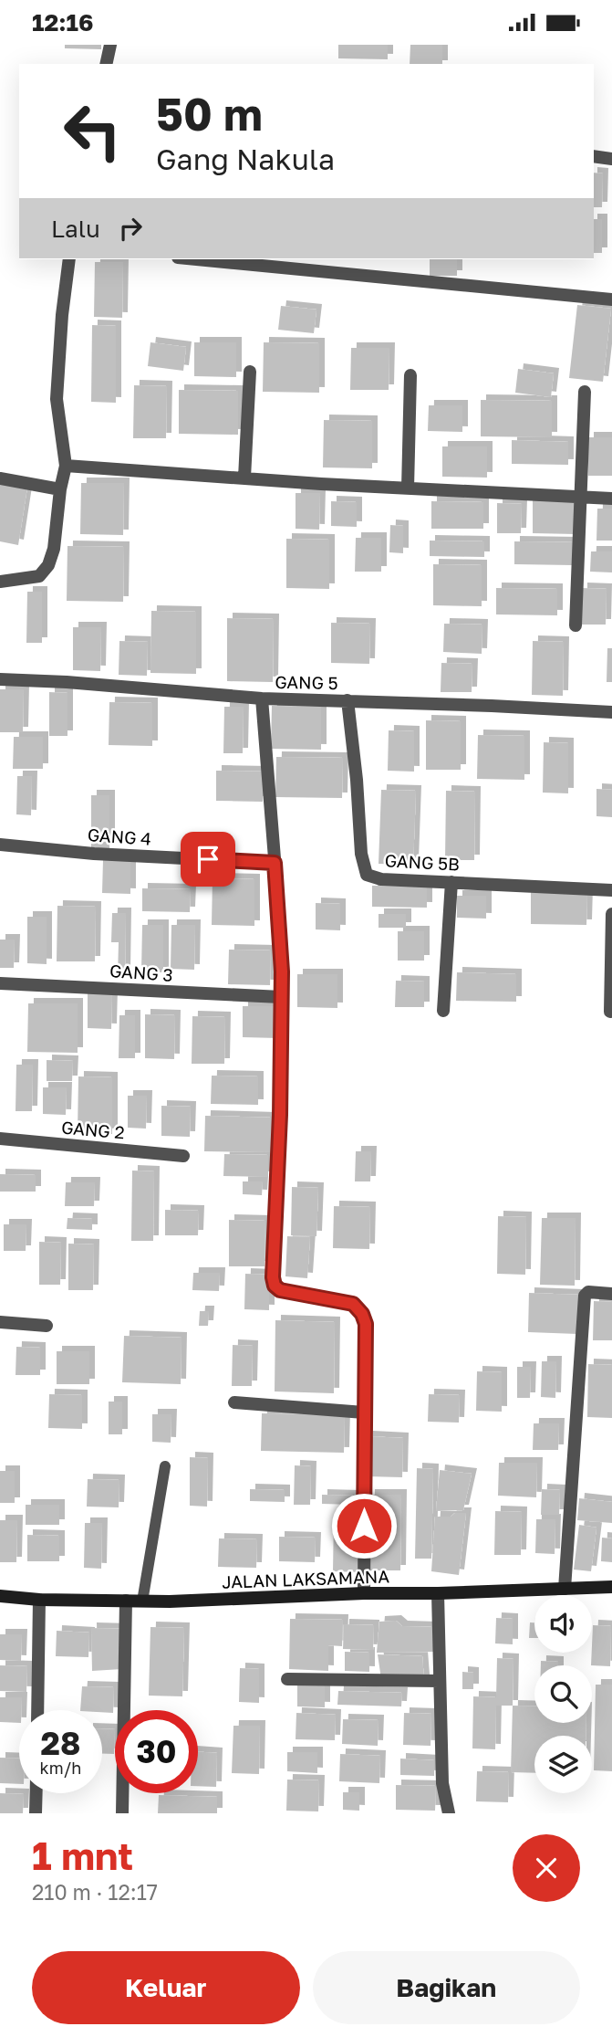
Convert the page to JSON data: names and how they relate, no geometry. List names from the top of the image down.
{
  "streets": {
    "main road": ["JALAN LAKSAMANA"],
    "street": [
      "GANG 5",
      "GANG 4",
      "GANG 5B",
      "GANG 3",
      "GANG 2"
    ]
  },
  "crossings": [
    ["GANG 5", "GANG 5B"]
  ],
  "page": {
    "status": "12:16",
    "turn": ["50 m", "Gang Nakula"],
    "then": "Lalu",
    "speed": "28 km/h",
    "limit": "30",
    "heading": ["1 mnt", "210 m · 12:17"],
    "buttons": ["Keluar", "Bagikan"]
  }
}
